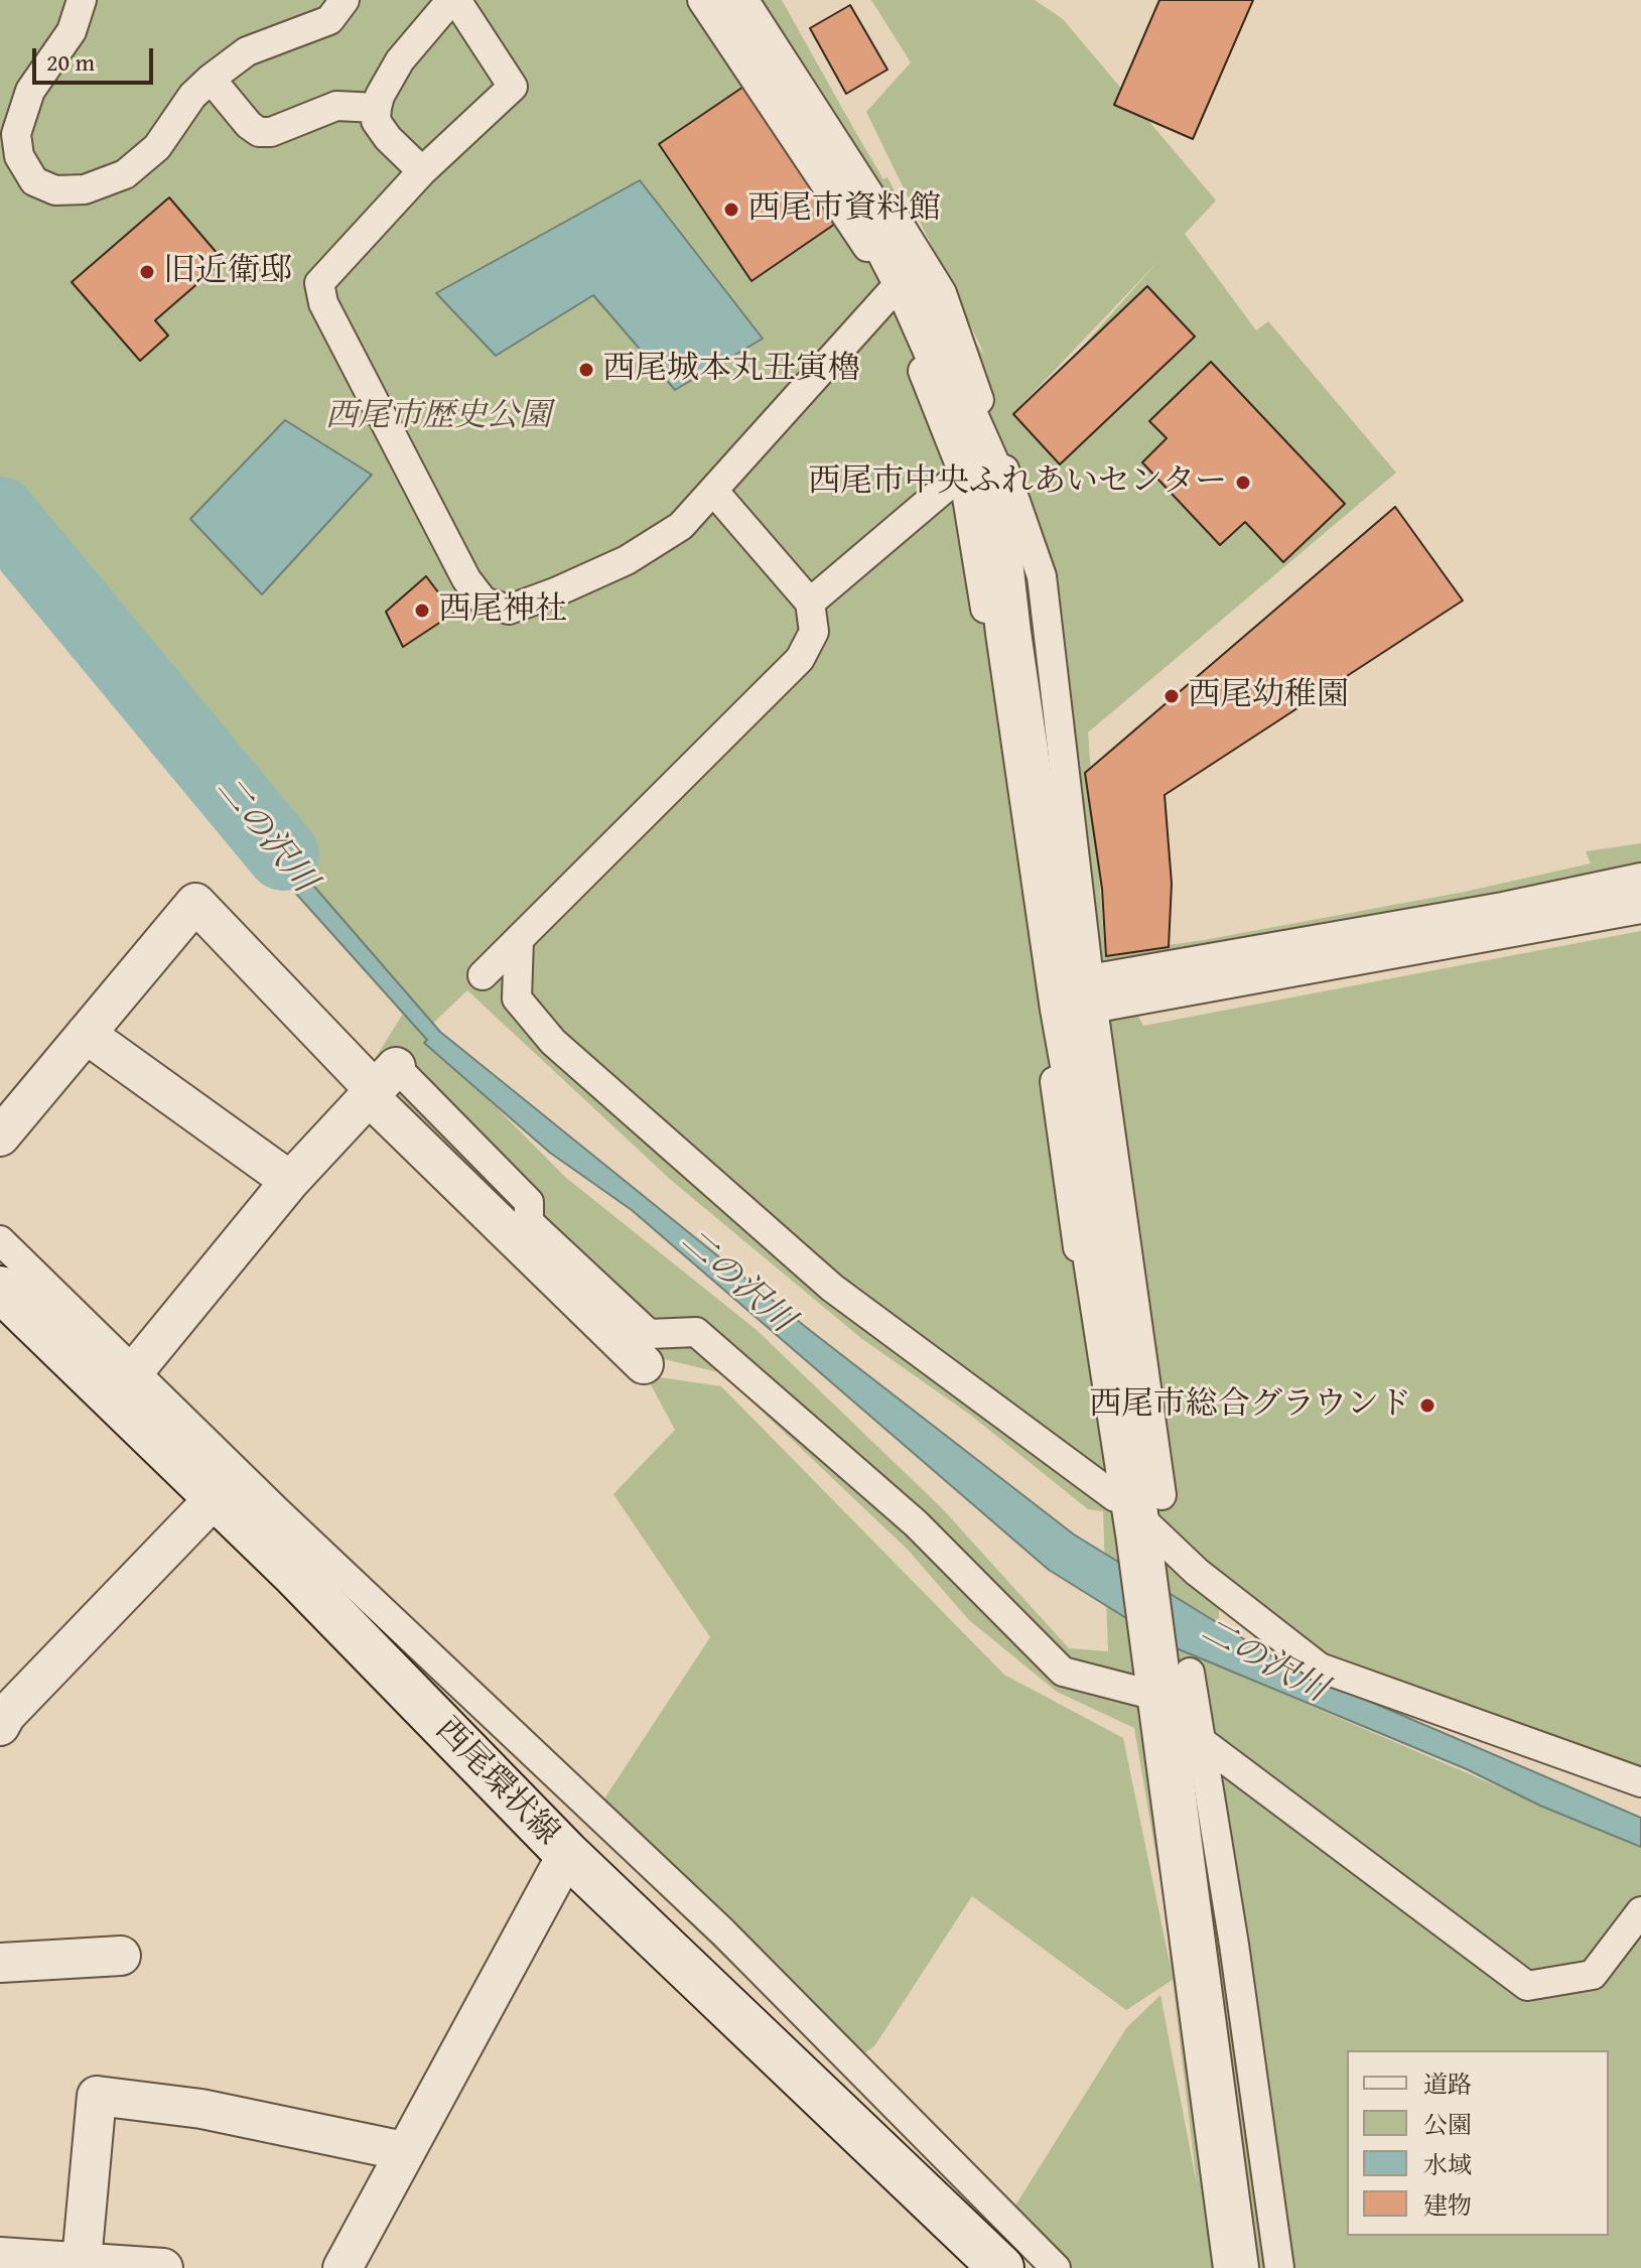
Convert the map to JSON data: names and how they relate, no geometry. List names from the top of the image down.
{
  "streets": {
    "street": ["西尾環状線"]
  },
  "water": ["二の沢川"],
  "parks": ["西尾市歴史公園"],
  "places": [
    "西尾市資料館",
    "旧近衛邸",
    "西尾城本丸丑寅櫓",
    "西尾市中央ふれあいセンター",
    "西尾神社",
    "西尾幼稚園",
    "西尾市総合グラウンド"
  ],
  "legend": [
    "道路",
    "公園",
    "水域",
    "建物"
  ],
  "scale_bar": "20 m"
}
